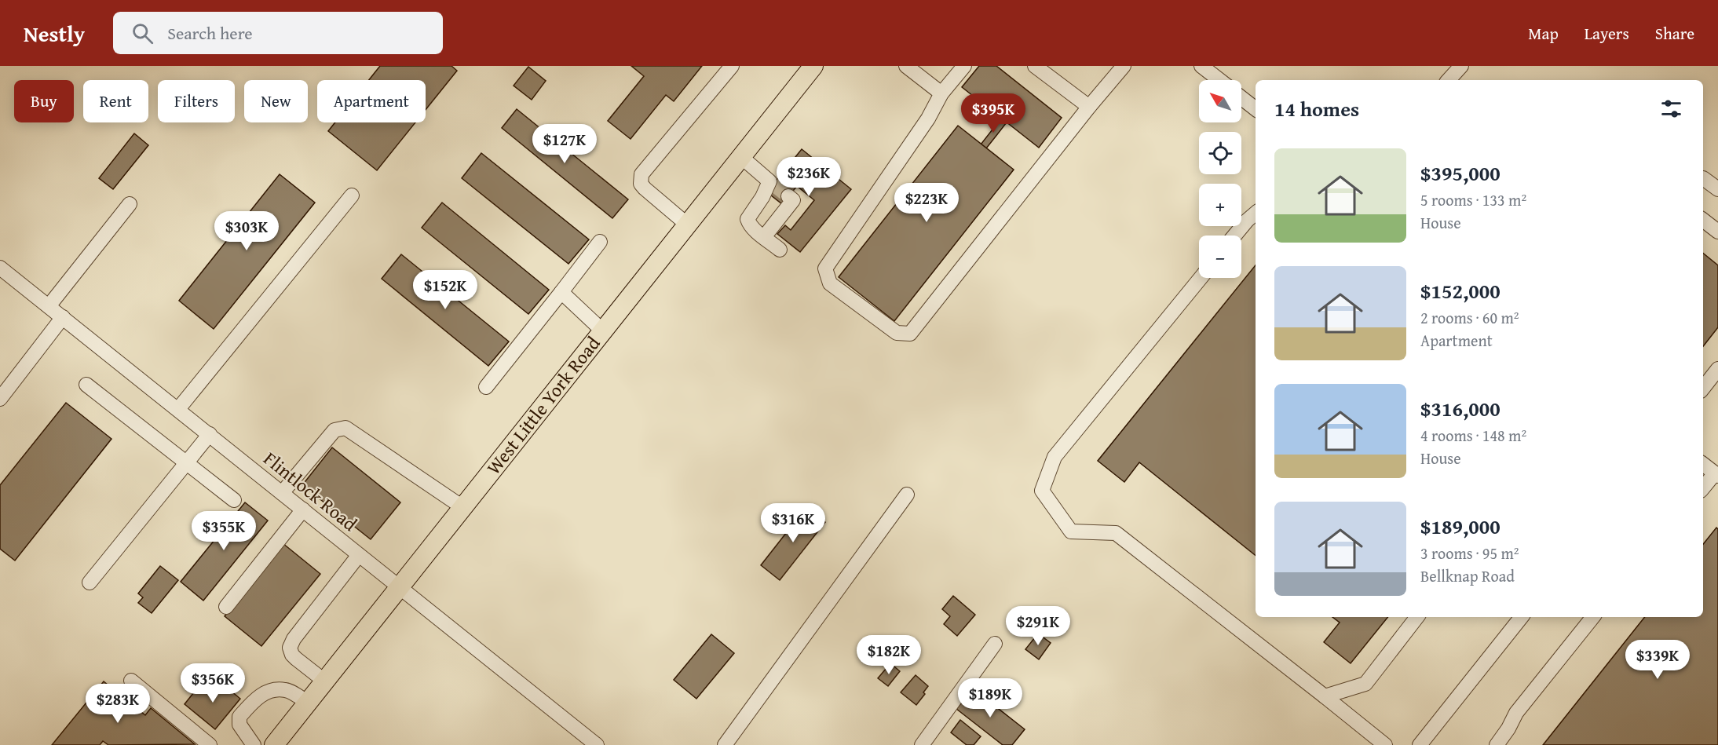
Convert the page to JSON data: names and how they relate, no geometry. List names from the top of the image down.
{
  "streets": {
    "main road": ["West Little York Road"],
    "street": ["Flintlock Road"]
  },
  "crossings": [
    ["West Little York Road", "Flintlock Road"]
  ],
  "north": "top left",
  "page": {
    "header": "Nestly",
    "search": "Search here",
    "nav": ["Map", "Layers", "Share"],
    "map_buttons": ["+", "−"],
    "chip": [
      "Buy",
      "Rent",
      "Filters",
      "New",
      "Apartment"
    ],
    "heading": "14 homes",
    "price": [
      "$395K",
      "$127K",
      "$236K",
      "$223K",
      "$303K",
      "$152K",
      "$316K",
      "$355K",
      "$291K",
      "$182K",
      "$339K",
      "$356K",
      "$189K",
      "$283K"
    ],
    "list": [
      {
        "name": "$395,000",
        "note": "5 rooms · 133 m² · House"
      },
      {
        "name": "$152,000",
        "note": "2 rooms · 60 m² · Apartment"
      },
      {
        "name": "$316,000",
        "note": "4 rooms · 148 m² · House"
      },
      {
        "name": "$189,000",
        "note": "3 rooms · 95 m² · Bellknap Road"
      }
    ]
  }
}
